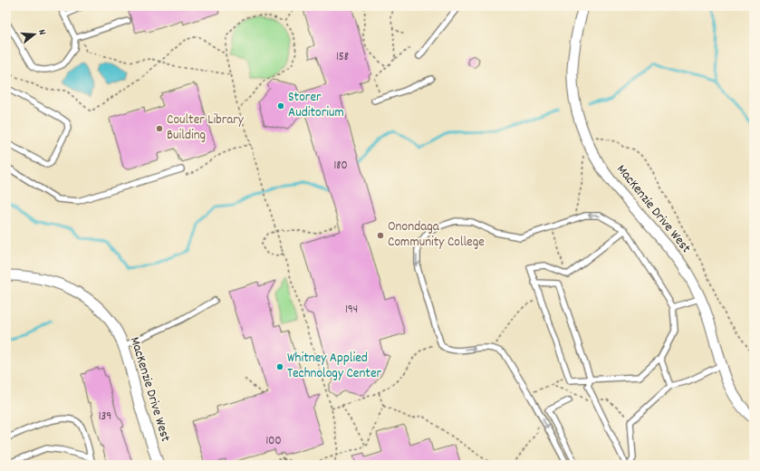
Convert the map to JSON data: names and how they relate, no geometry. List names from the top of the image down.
{
  "streets": {
    "street": ["MacKenzie Drive West"]
  },
  "places": [
    "Storer Auditorium",
    "Coulter Library Building",
    "Onondaga Community College",
    "Whitney Applied Technology Center"
  ],
  "house_numbers": [
    "158",
    "180",
    "194",
    "139",
    "100"
  ],
  "north": "right"
}
